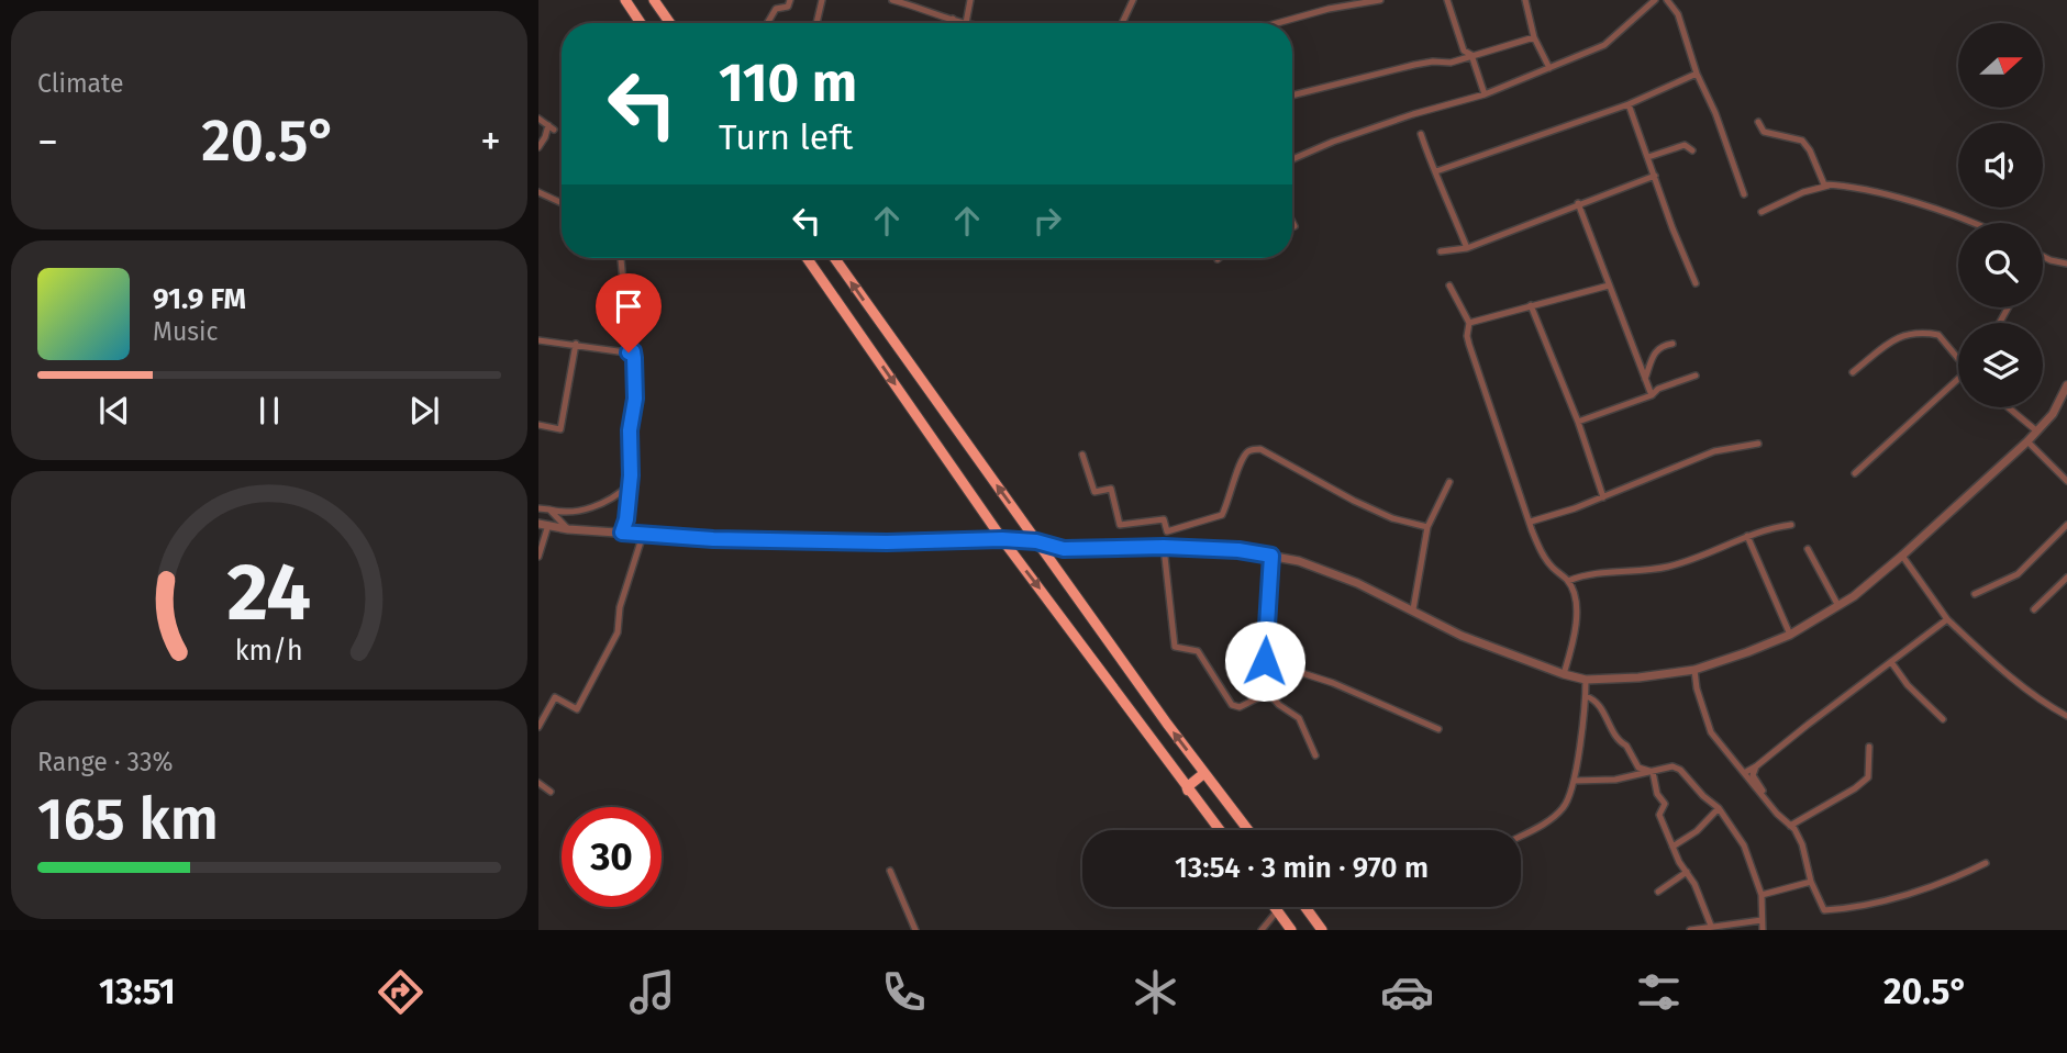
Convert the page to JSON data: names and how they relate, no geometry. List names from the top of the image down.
{
  "north": "right",
  "page": {
    "tile": [
      "Climate",
      ["Range · 33%", "165 km"]
    ],
    "turn": ["110 m", "Turn left"],
    "heat": ["−", "20.5°", "+"],
    "song": ["91.9 FM", "Music"],
    "limit": "30",
    "trip": "13:54 · 3 min · 970 m",
    "tabs": ["13:51", "20.5°"],
    "gauge": ["24", "km/h"]
  }
}
